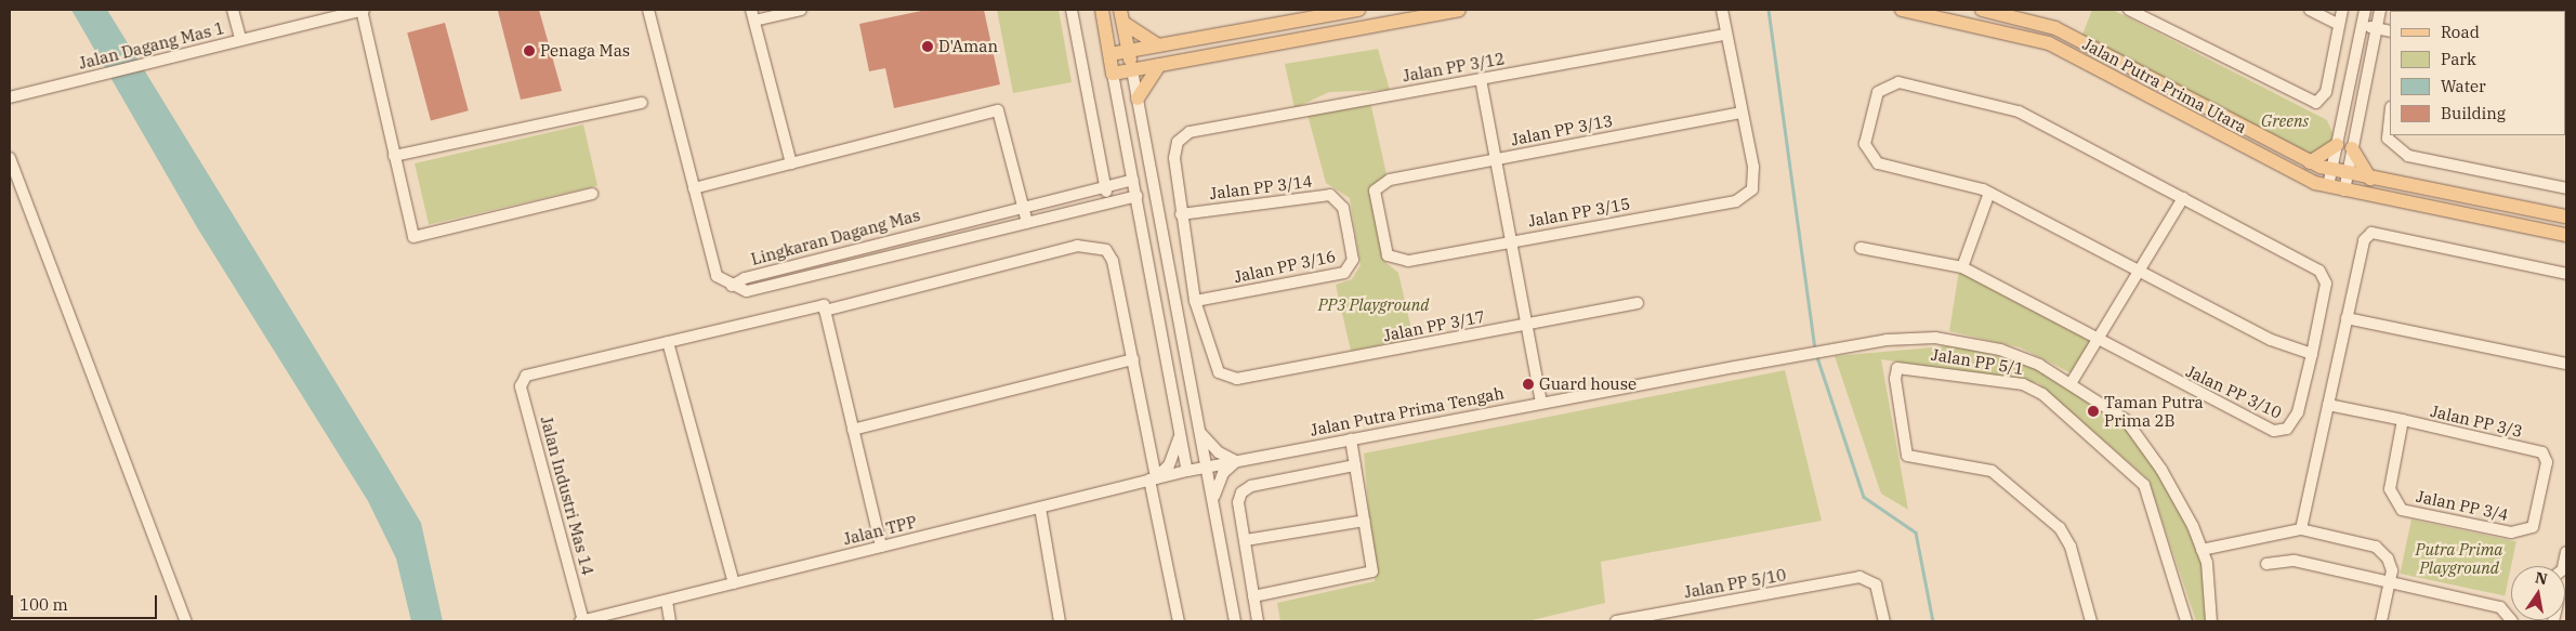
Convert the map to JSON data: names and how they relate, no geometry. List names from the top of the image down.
{
  "streets": {
    "main road": ["Jalan Putra Prima Utara"],
    "street": [
      "Jalan Dagang Mas 1",
      "Jalan PP 3/12",
      "Jalan PP 3/13",
      "Jalan PP 3/14",
      "Jalan PP 3/15",
      "Lingkaran Dagang Mas",
      "Jalan PP 3/16",
      "Jalan PP 3/17",
      "Jalan PP 5/1",
      "Jalan PP 3/10",
      "Jalan Putra Prima Tengah",
      "Jalan PP 3/3",
      "Jalan Industri Mas 14",
      "Jalan PP 3/4",
      "Jalan TPP",
      "Jalan PP 5/10"
    ]
  },
  "crossings": [
    ["Jalan PP 3/12", "Jalan PP 3/14"],
    ["Jalan PP 3/13", "Jalan PP 3/15"],
    ["Jalan PP 3/14", "Jalan PP 3/16"],
    ["Jalan PP 3/16", "Jalan PP 3/17"],
    ["Jalan Putra Prima Tengah", "Jalan TPP"],
    ["Jalan PP 3/3", "Jalan PP 3/4"],
    ["Jalan Industri Mas 14", "Jalan TPP"]
  ],
  "parks": ["Greens", "PP3 Playground", "Putra Prima Playground"],
  "places": [
    "D'Aman",
    "Penaga Mas",
    "Guard house",
    "Taman Putra Prima 2B"
  ],
  "legend": [
    "Road",
    "Park",
    "Water",
    "Building"
  ],
  "scale_bar": "100 m",
  "north": "top"
}
